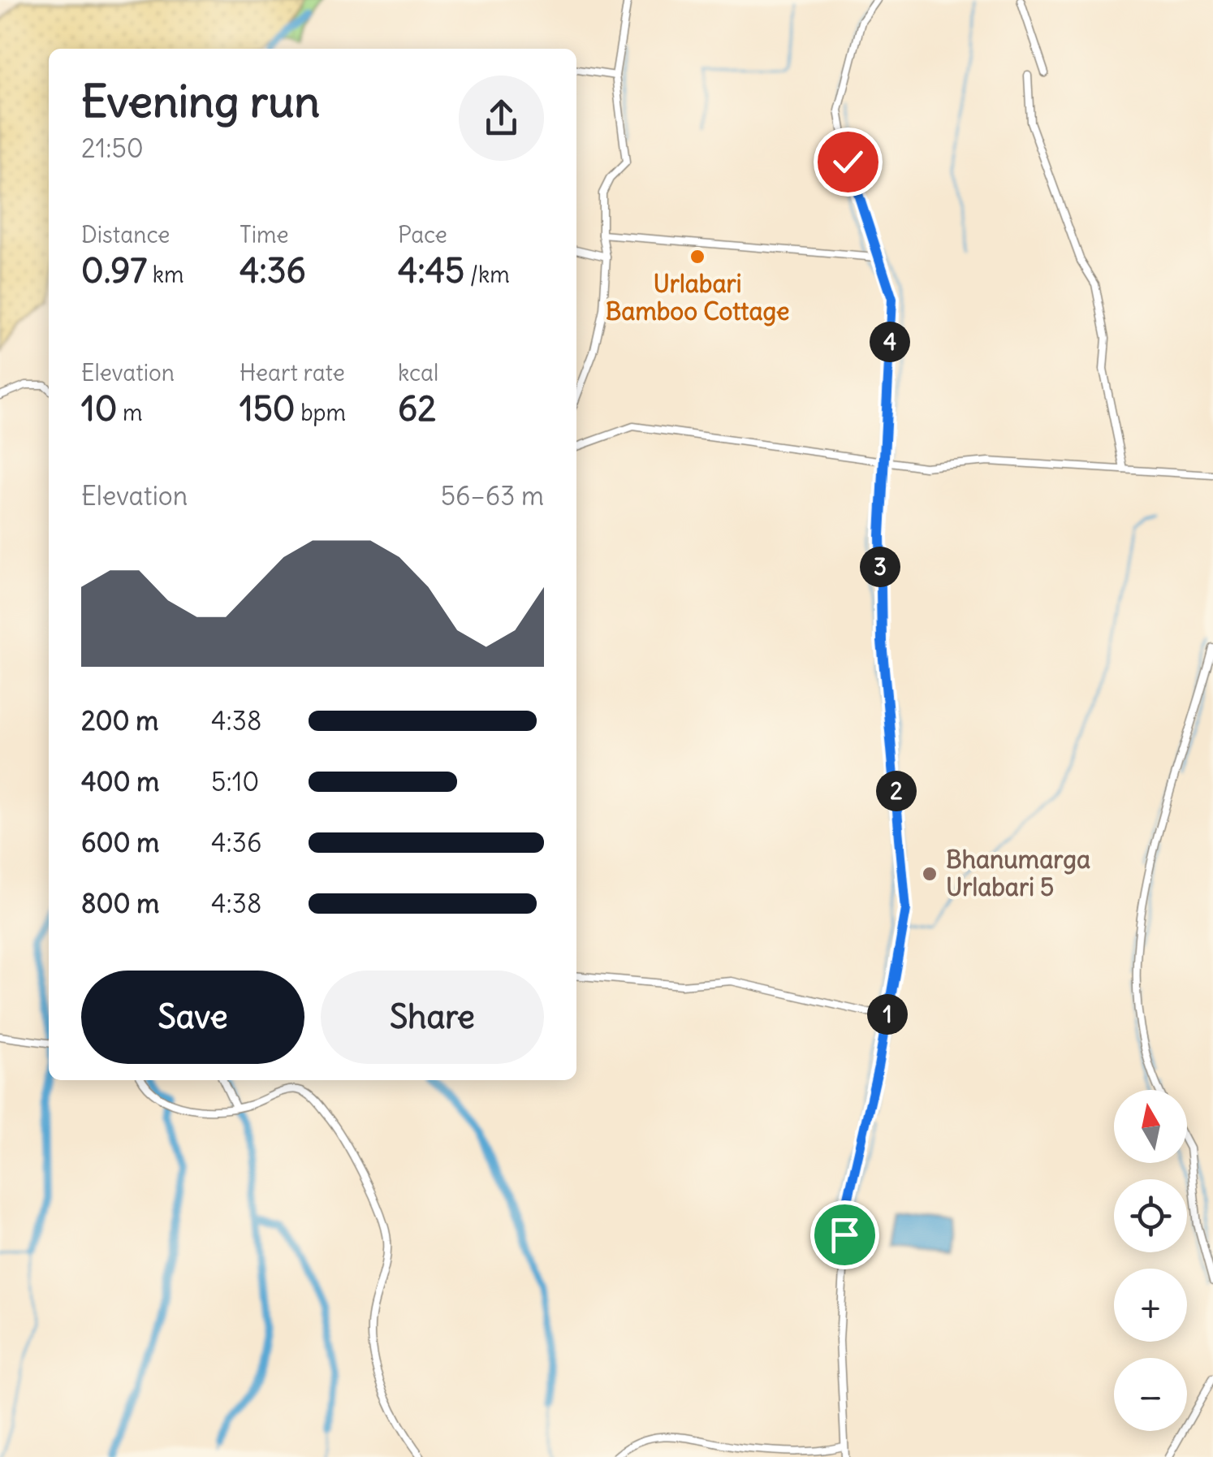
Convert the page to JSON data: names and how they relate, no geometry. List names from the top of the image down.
{
  "places": ["Urlabari Bamboo Cottage", "Bhanumarga Urlabari 5"],
  "north": "top",
  "page": {
    "heading": ["Evening run", "21:50"],
    "stats": [
      ["Distance", "0.97 km"],
      ["Time", "4:36"],
      ["Pace", "4:45 /km"],
      ["Elevation", "10 m"],
      ["Heart rate", "150 bpm"],
      ["kcal", "62"]
    ],
    "pins": [
      "4",
      "3",
      "2",
      "1"
    ],
    "chart": ["Elevation", "56–63 m"],
    "list": [
      {
        "name": "200 m",
        "note": "4:38"
      },
      {
        "name": "400 m",
        "note": "5:10"
      },
      {
        "name": "600 m",
        "note": "4:36"
      },
      {
        "name": "800 m",
        "note": "4:38"
      }
    ],
    "buttons": ["Save", "Share"],
    "map_buttons": ["+", "−"]
  }
}
